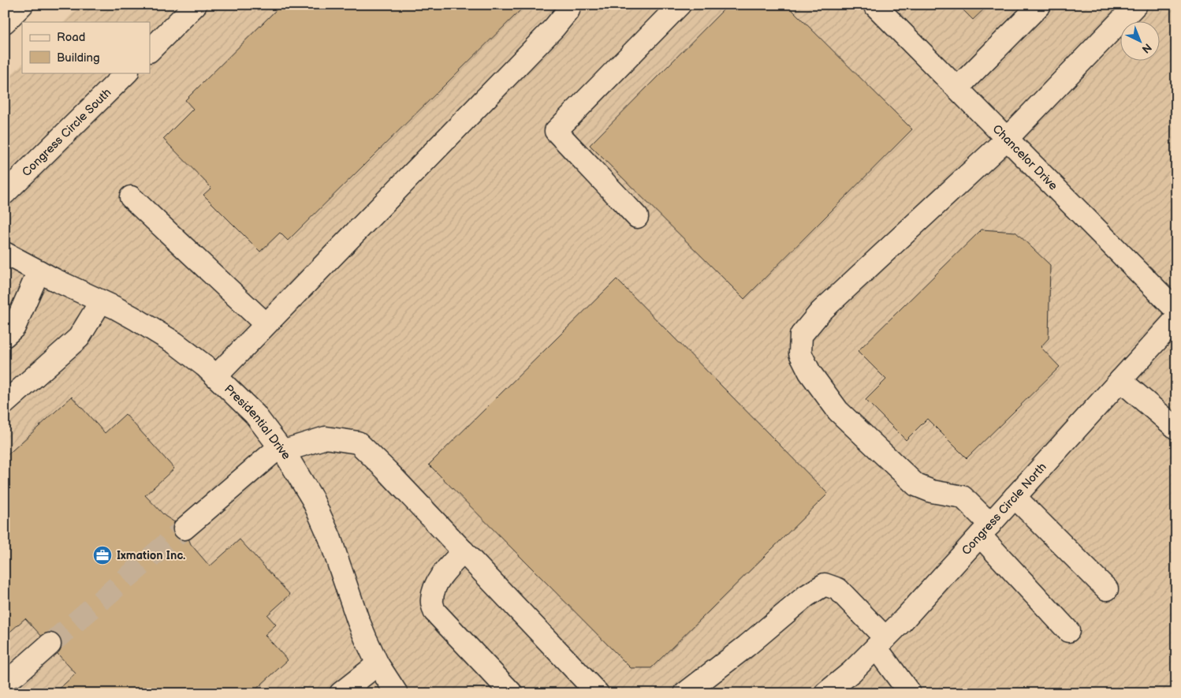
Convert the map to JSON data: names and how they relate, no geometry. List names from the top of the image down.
{
  "streets": {
    "street": [
      "Congress Circle South",
      "Chancelor Drive",
      "Presidential Drive",
      "Congress Circle North"
    ]
  },
  "places": {
    "office": ["Ixmation Inc."]
  },
  "legend": ["Road", "Building"],
  "north": "bottom right"
}
